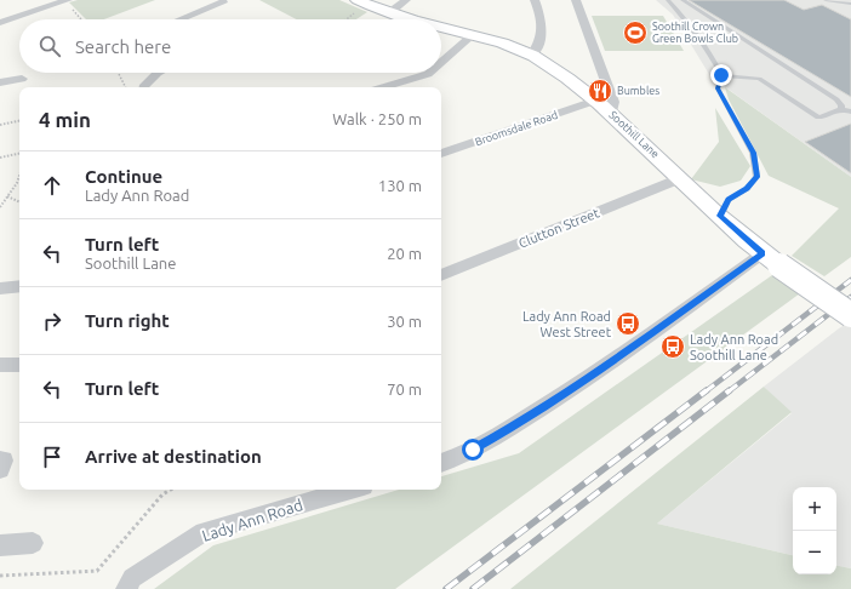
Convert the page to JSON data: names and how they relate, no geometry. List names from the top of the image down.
{
  "streets": {
    "main road": ["Soothill Lane"],
    "street": ["Broomsdale Road", "Clutton Street", "Lady Ann Road"]
  },
  "crossings": [
    ["Broomsdale Road", "Soothill Lane"],
    ["Soothill Lane", "Clutton Street"]
  ],
  "places": {
    "sports": ["Soothill Crown Green Bowls Club"],
    "restaurant": ["Bumbles"],
    "bus stop": ["Lady Ann Road West Street", "Lady Ann Road Soothill Lane"]
  },
  "page": {
    "search": "Search here",
    "heading": ["4 min", "Walk · 250 m"],
    "list": [
      ["Continue", "Lady Ann Road", "130 m"],
      ["Turn left", "Soothill Lane", "20 m"],
      ["Turn right", "30 m"],
      ["Turn left", "70 m"],
      "Arrive at destination"
    ],
    "map_buttons": ["+", "−"]
  }
}
